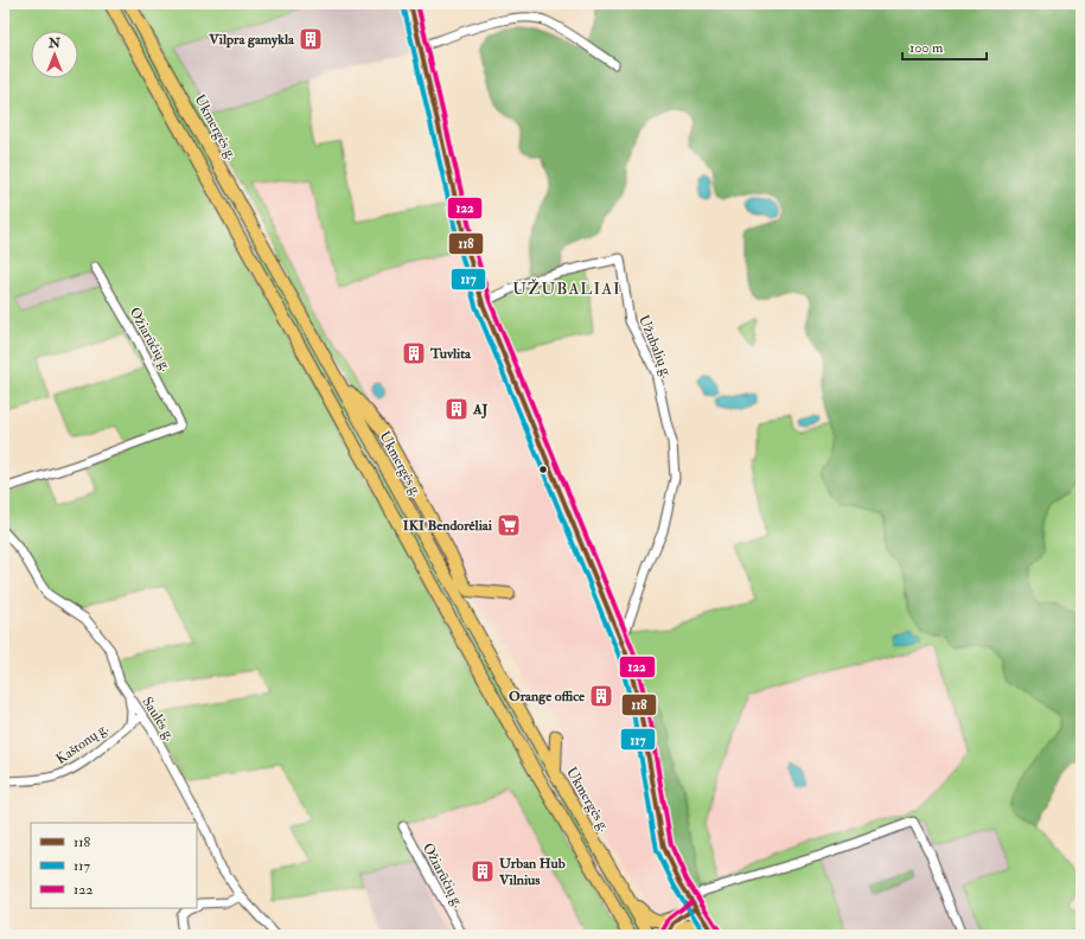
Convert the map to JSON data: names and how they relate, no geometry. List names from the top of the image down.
{
  "streets": {
    "highway": ["Ukmergės g."],
    "street": [
      "Ožiarūčių g.",
      "Užubalių g.",
      "Saulės g.",
      "Kaštonų g."
    ]
  },
  "crossings": [
    ["Saulės g.", "Kaštonų g."]
  ],
  "districts": ["UŽUBALIAI"],
  "places": {
    "building": [
      "Vilpra gamykla",
      "Tuvlita",
      "AJ",
      "Orange office",
      "Urban Hub Vilnius"
    ],
    "supermarket": ["IKI Bendorėliai"]
  },
  "lines": ["transit line 118", "transit line 122", "transit line 117"],
  "legend": ["118", "117", "122"],
  "scale_bar": "100 m",
  "north": "top"
}
